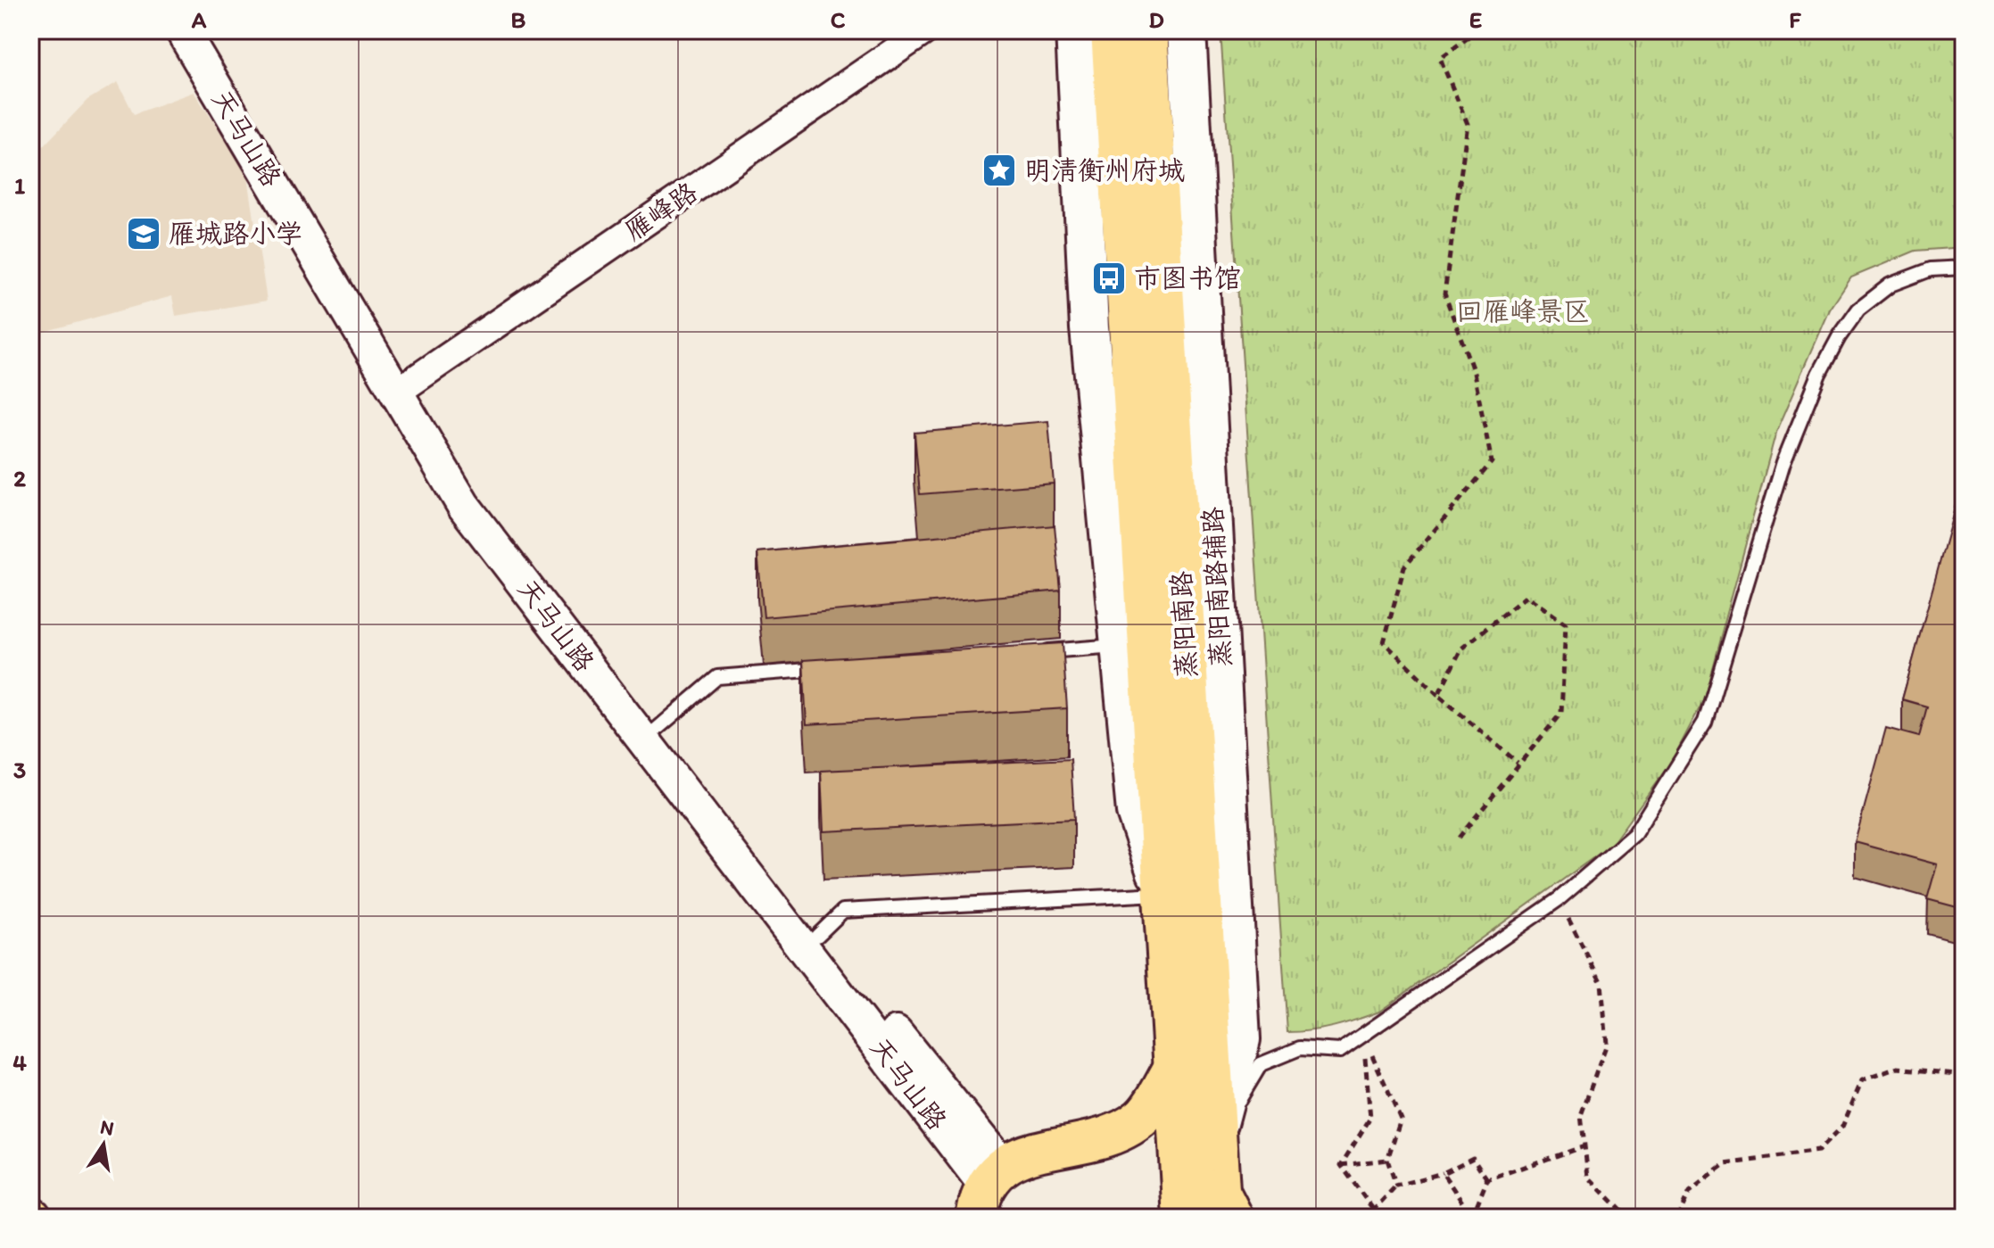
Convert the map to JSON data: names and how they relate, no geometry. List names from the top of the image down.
{
  "streets": {
    "main road": ["蒸阳南路辅路", "蒸阳南路"],
    "street": ["天马山路", "雁峰路"]
  },
  "crossings": [
    ["天马山路", "雁峰路"],
    ["蒸阳南路辅路", "蒸阳南路"]
  ],
  "parks": ["回雁峰景区"],
  "places": {
    "place": ["明清衡州府城"],
    "school or university": ["雁城路小学"],
    "bus stop": ["市图书馆"]
  },
  "north": "top",
  "grid": {
    "columns": [
      "A",
      "B",
      "C",
      "D",
      "E",
      "F"
    ],
    "rows": [
      "1",
      "2",
      "3",
      "4"
    ]
  }
}
